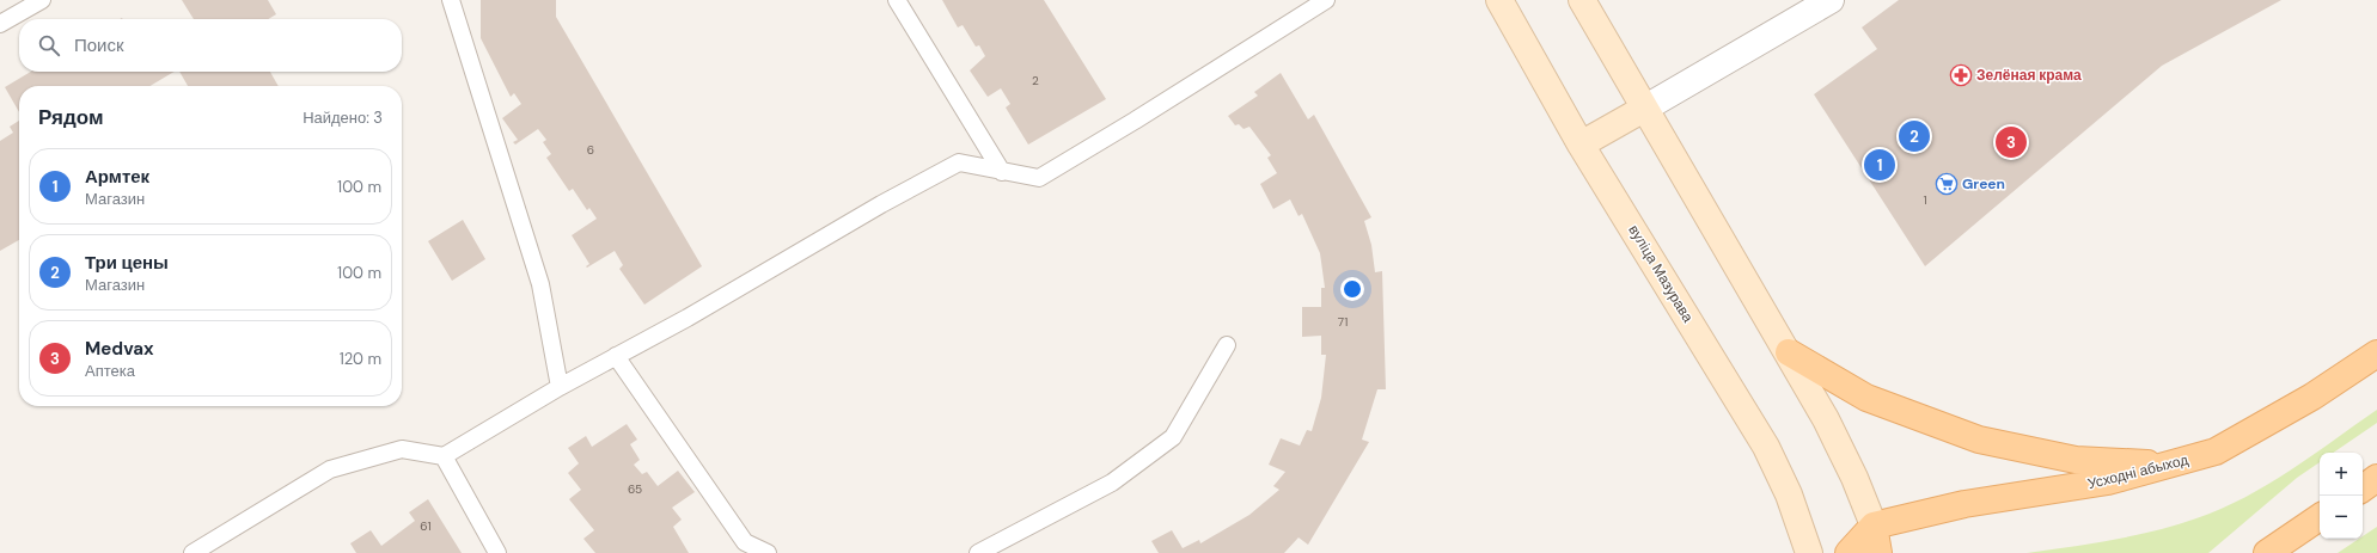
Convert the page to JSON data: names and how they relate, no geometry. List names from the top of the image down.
{
  "streets": {
    "main road": ["вуліца Мазурава", "Усходні абыход"]
  },
  "places": {
    "pharmacy": ["Зелёная крама"],
    "supermarket": ["Green"]
  },
  "house_numbers": [
    "2",
    "6",
    "1",
    "71",
    "65",
    "61"
  ],
  "page": {
    "search": "Поиск",
    "heading": ["Рядом", "Найдено: 3"],
    "pins": ["2", "3", "1"],
    "list": [
      {
        "mark": "1",
        "name": "Армтек",
        "note": "Магазин",
        "value": "100 m"
      },
      {
        "mark": "2",
        "name": "Три цены",
        "note": "Магазин",
        "value": "100 m"
      },
      {
        "mark": "3",
        "name": "Medvax",
        "note": "Аптека",
        "value": "120 m"
      }
    ],
    "map_buttons": ["+", "−"]
  }
}
